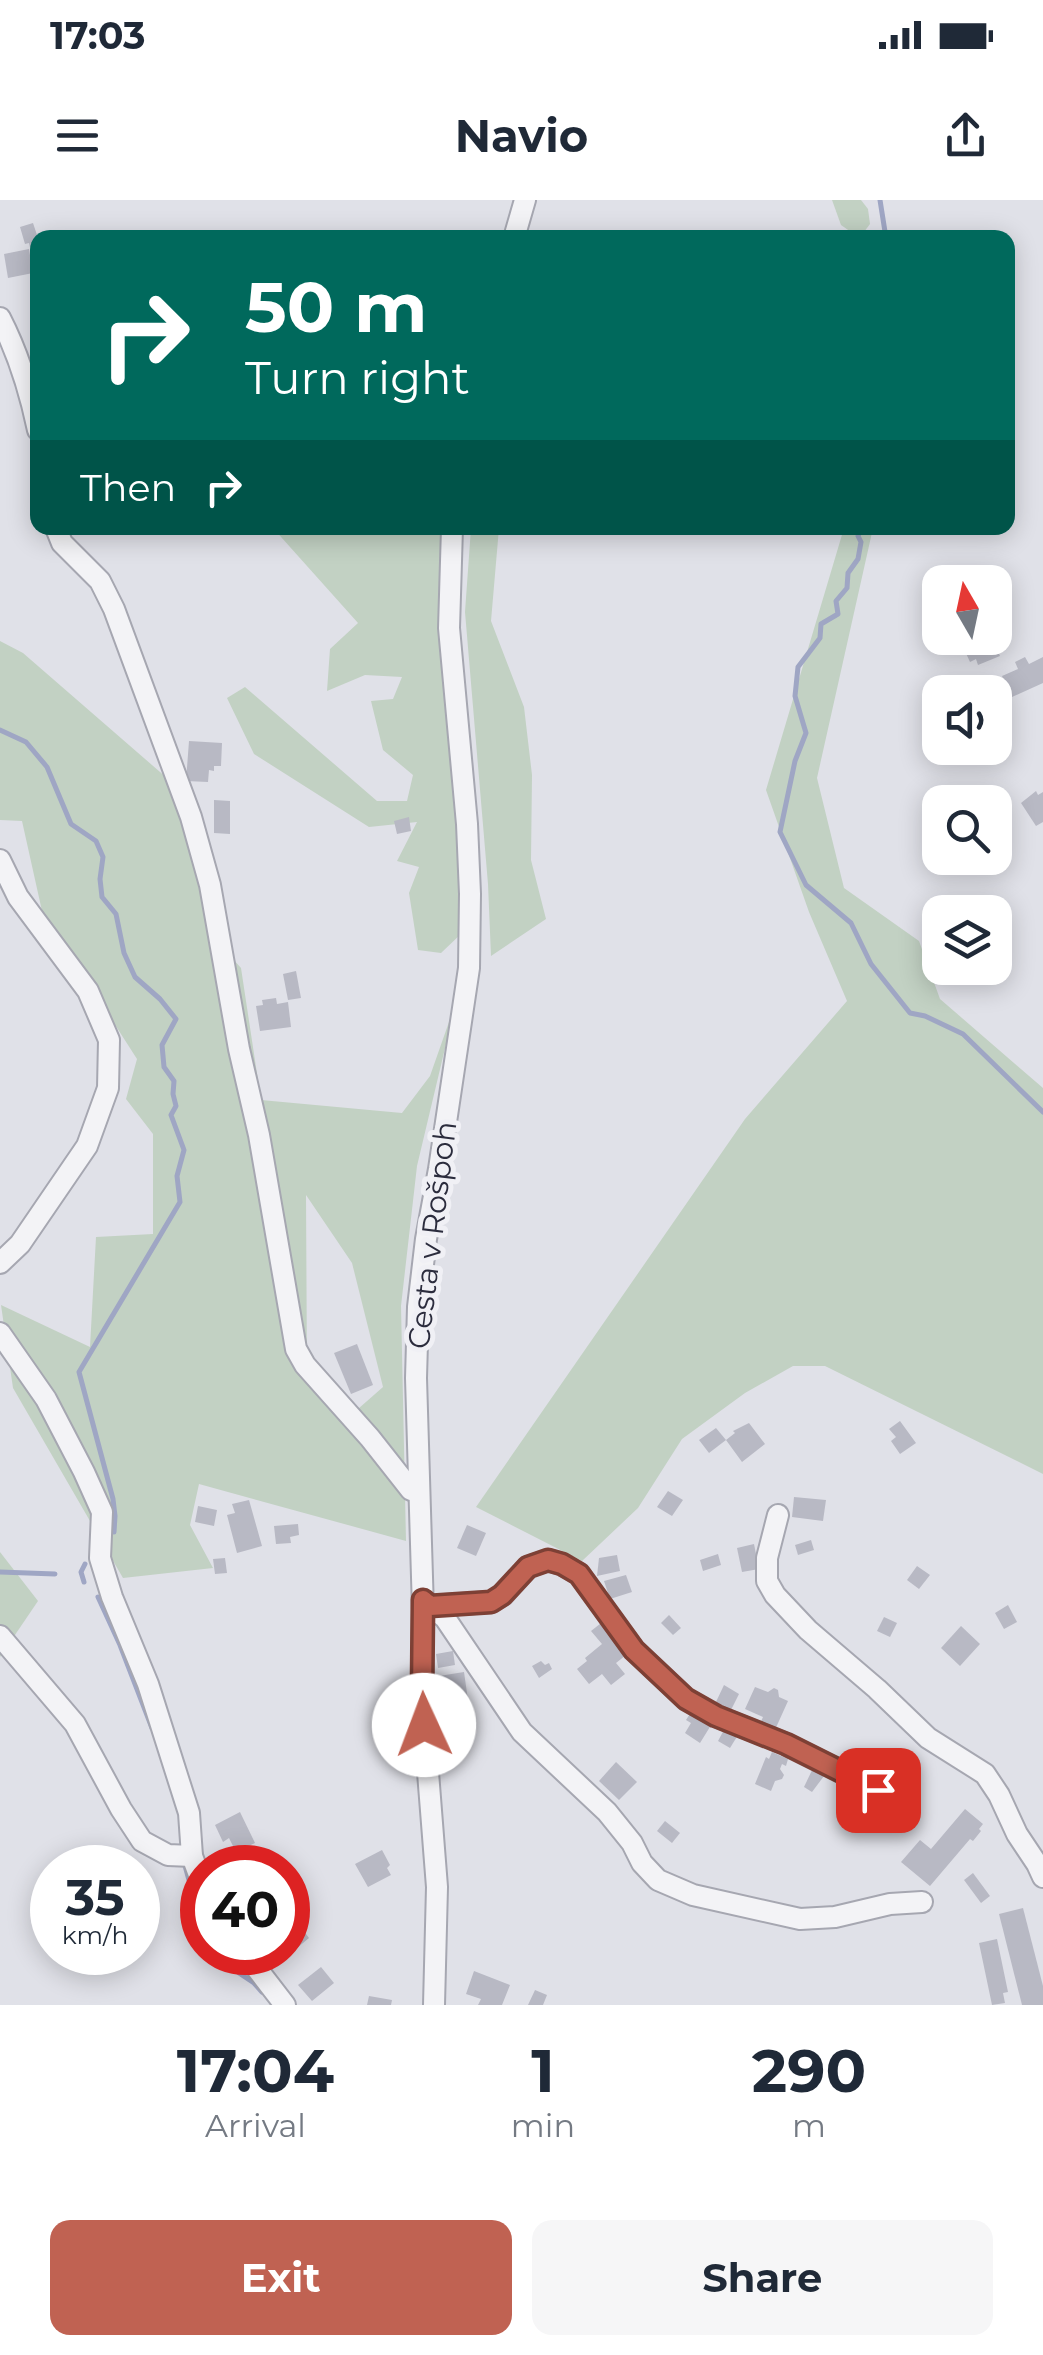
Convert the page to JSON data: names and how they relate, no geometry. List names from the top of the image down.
{
  "streets": {
    "street": ["Cesta v Rošpoh"]
  },
  "north": "top",
  "page": {
    "status": "17:03",
    "header": "Navio",
    "turn": ["50 m", "Turn right"],
    "then": "Then",
    "speed": "35 km/h",
    "limit": "40",
    "eta": [
      "17:04",
      "Arrival",
      "1",
      "min",
      "290",
      "m"
    ],
    "buttons": ["Exit", "Share"]
  }
}
